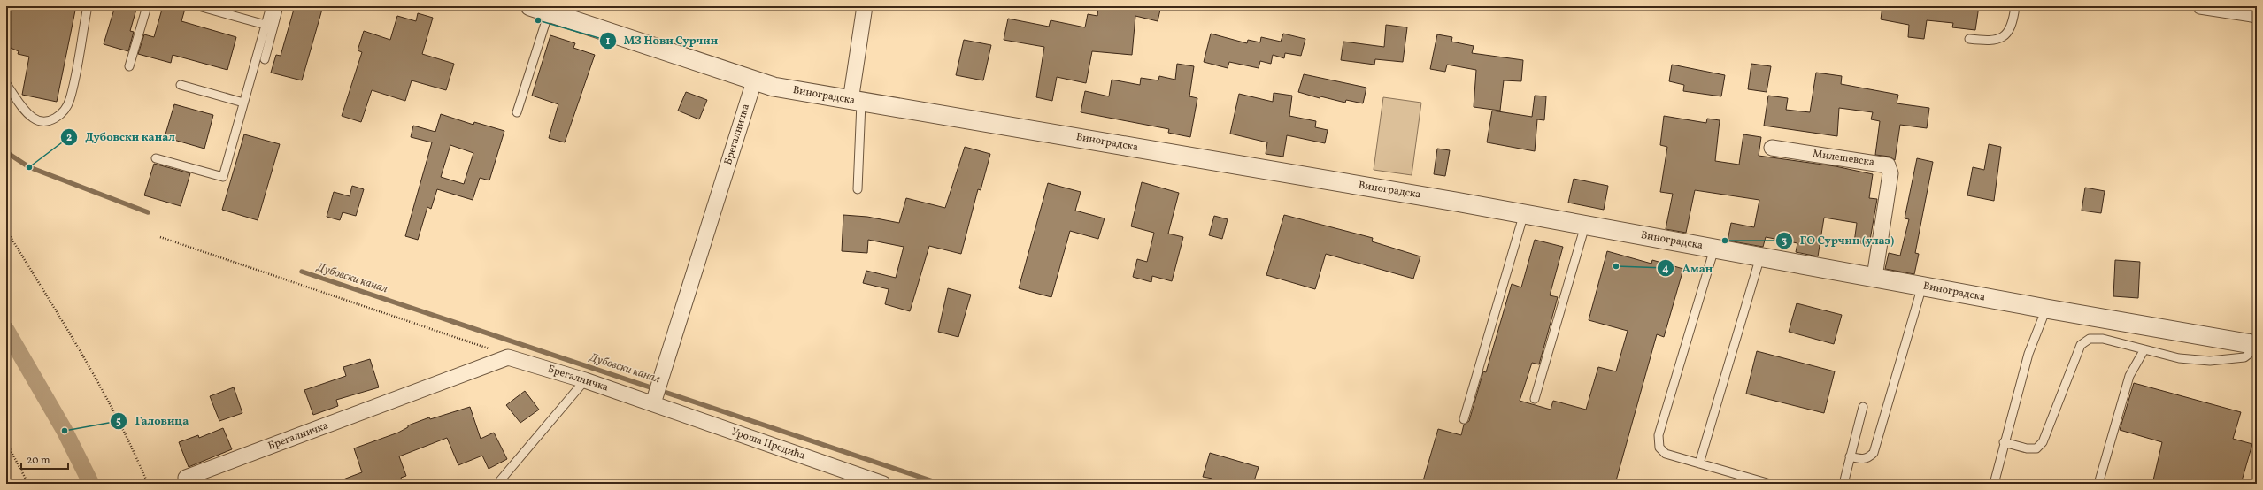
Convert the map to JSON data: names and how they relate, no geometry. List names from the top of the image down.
{
  "streets": {
    "street": [
      "Виноградска",
      "Брегалничка",
      "Милешевска",
      "Уроша Предића"
    ]
  },
  "crossings": [
    ["Виноградска", "Брегалничка"],
    ["Виноградска", "Милешевска"],
    ["Брегалничка", "Уроша Предића"]
  ],
  "water": ["Дубовски канал"],
  "places": [
    "МЗ Нови Сурчин",
    "Дубовски канал",
    "ГО Сурчин (улаз)",
    "Аман",
    "Галовица"
  ],
  "scale_bar": "20 m"
}
